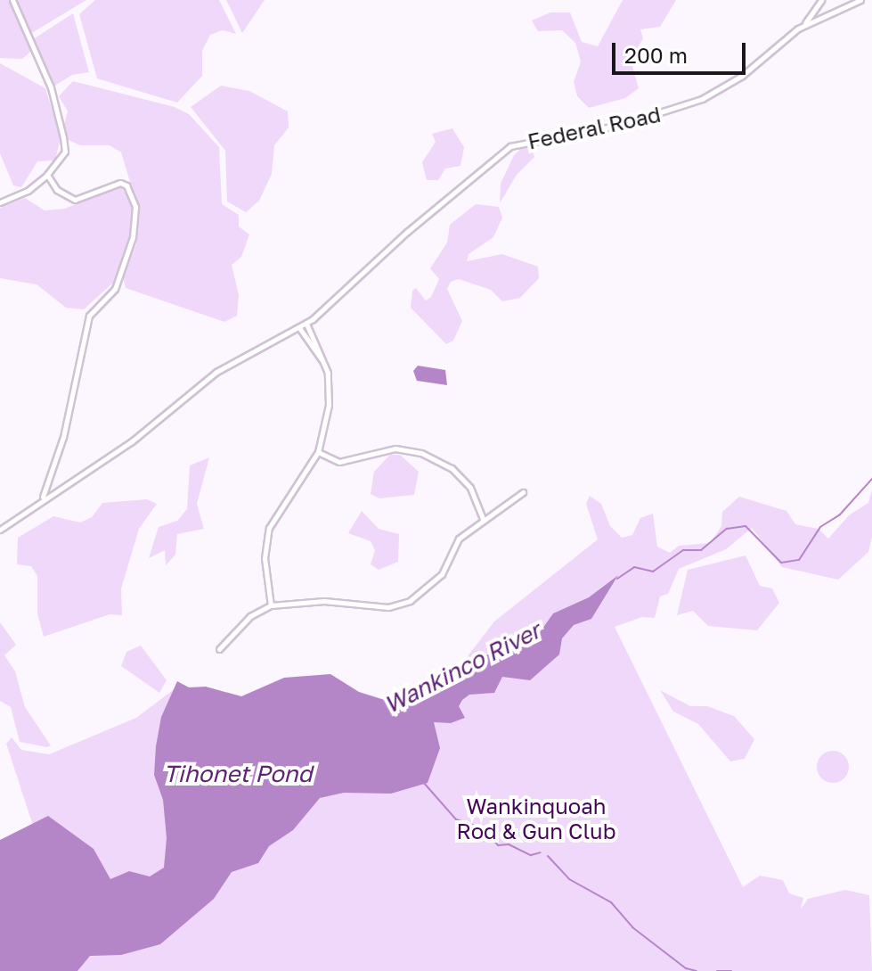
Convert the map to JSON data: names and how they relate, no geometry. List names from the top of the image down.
{
  "streets": {
    "street": ["Federal Road"]
  },
  "water": ["Wankinco River", "Tihonet Pond"],
  "parks": ["Wankinquoah Rod & Gun Club"],
  "scale_bar": "200 m"
}
